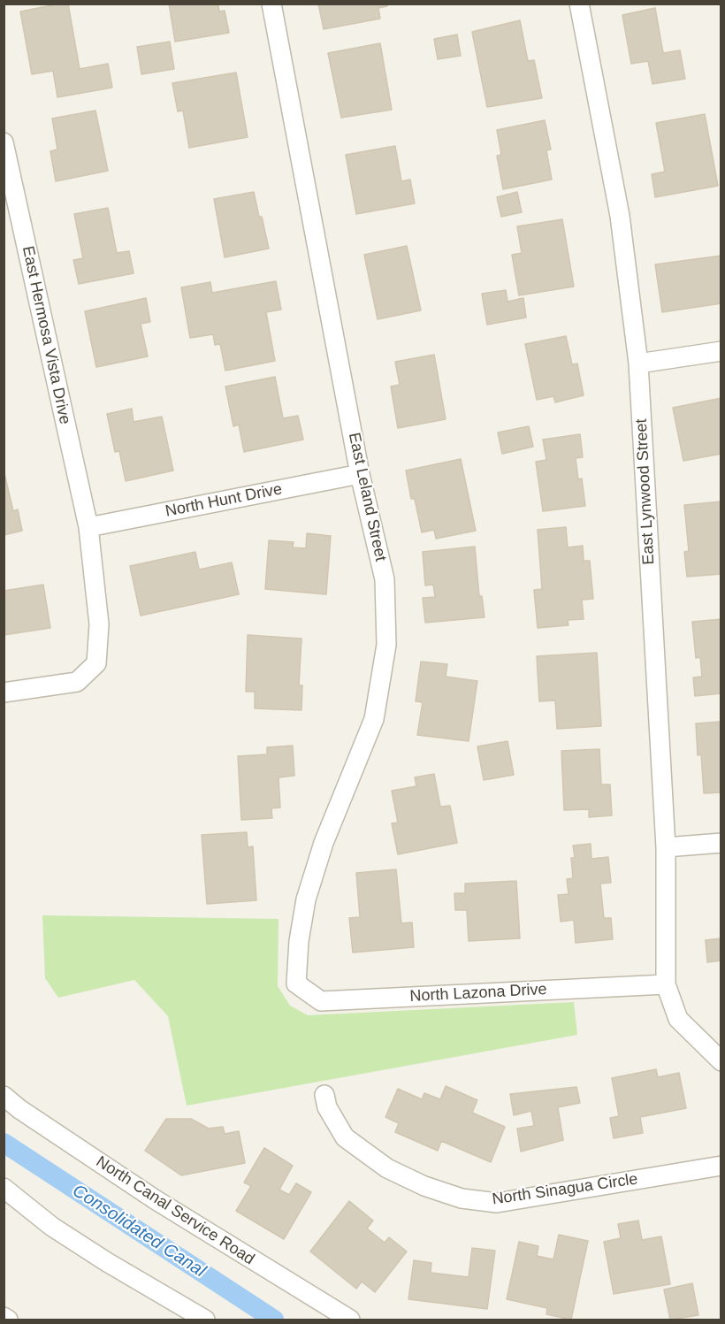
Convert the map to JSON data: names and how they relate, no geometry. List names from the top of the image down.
{
  "streets": {
    "street": [
      "East Hermosa Vista Drive",
      "East Lynwood Street",
      "East Leland Street",
      "North Hunt Drive",
      "North Lazona Drive",
      "North Sinagua Circle",
      "North Canal Service Road"
    ]
  },
  "crossings": [
    ["East Hermosa Vista Drive", "North Hunt Drive"],
    ["East Lynwood Street", "North Lazona Drive"],
    ["East Leland Street", "North Hunt Drive"],
    ["East Leland Street", "North Lazona Drive"]
  ],
  "water": ["Consolidated Canal"]
}
